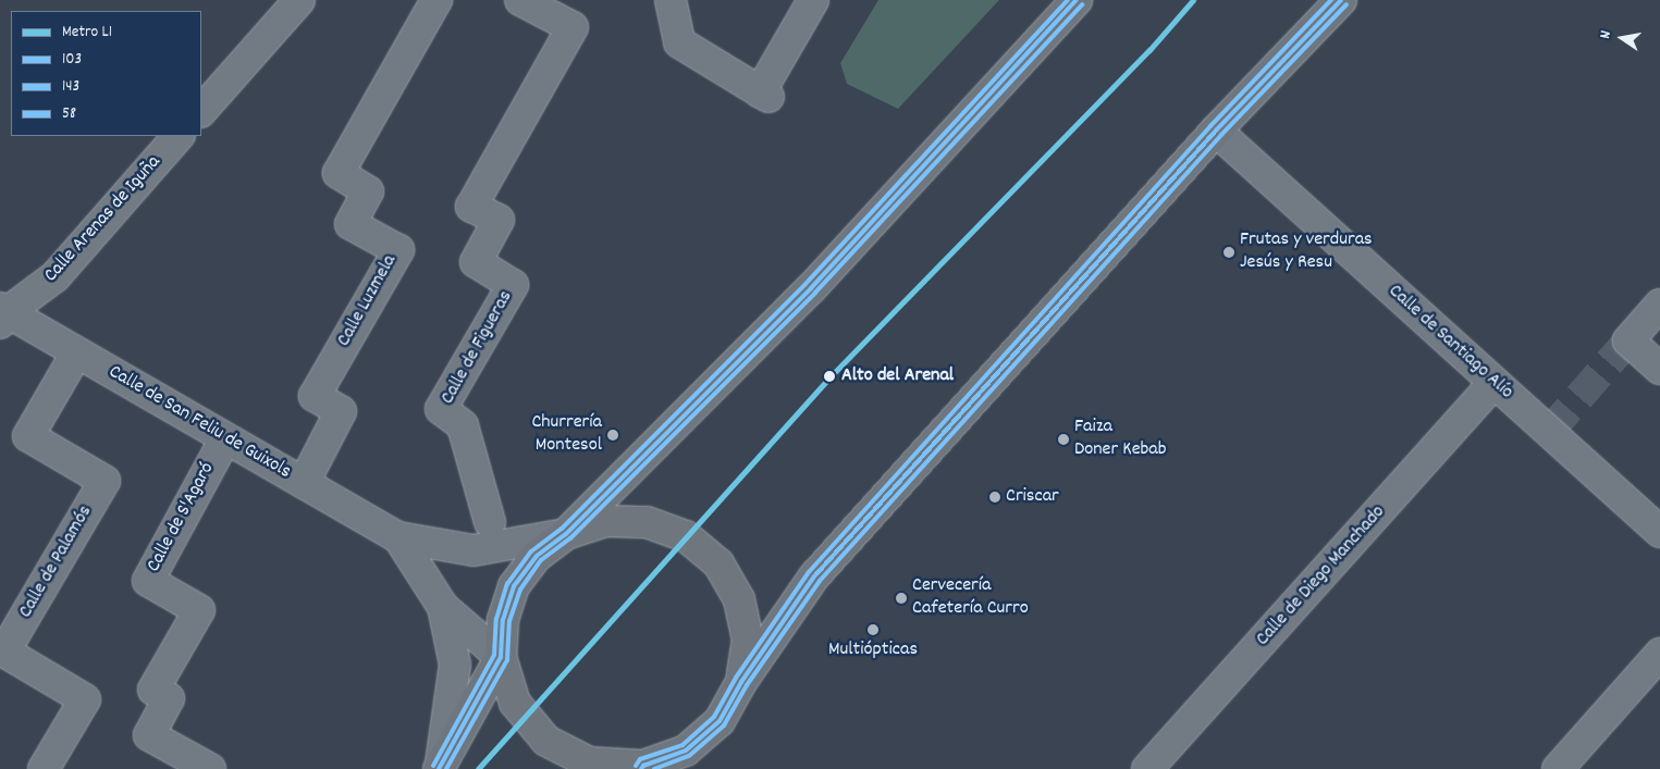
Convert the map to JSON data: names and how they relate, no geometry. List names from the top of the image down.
{
  "streets": {
    "street": [
      "Calle Arenas de Iguña",
      "Calle Luzmela",
      "Calle de Santiago Alío",
      "Calle de Figueras",
      "Calle de San Feliu de Guixols",
      "Calle de S'Agaró",
      "Calle de Palamós",
      "Calle de Diego Manchado"
    ]
  },
  "crossings": [
    ["Calle Arenas de Iguña", "Calle de San Feliu de Guixols"],
    ["Calle Luzmela", "Calle de San Feliu de Guixols"],
    ["Calle de Santiago Alío", "Calle de Diego Manchado"],
    ["Calle de San Feliu de Guixols", "Calle de S'Agaró"],
    ["Calle de San Feliu de Guixols", "Calle de Palamós"]
  ],
  "places": [
    "Frutas y verduras Jesús y Resu",
    "Alto del Arenal",
    "Churrería Montesol",
    "Faiza Doner Kebab",
    "Criscar",
    "Cervecería Cafetería Curro",
    "Multiópticas"
  ],
  "lines": [
    "metro line L1",
    "transit line 103",
    "transit line 58",
    "transit line 143"
  ],
  "legend": [
    "Metro L1",
    "103",
    "143",
    "58"
  ],
  "north": "left"
}
